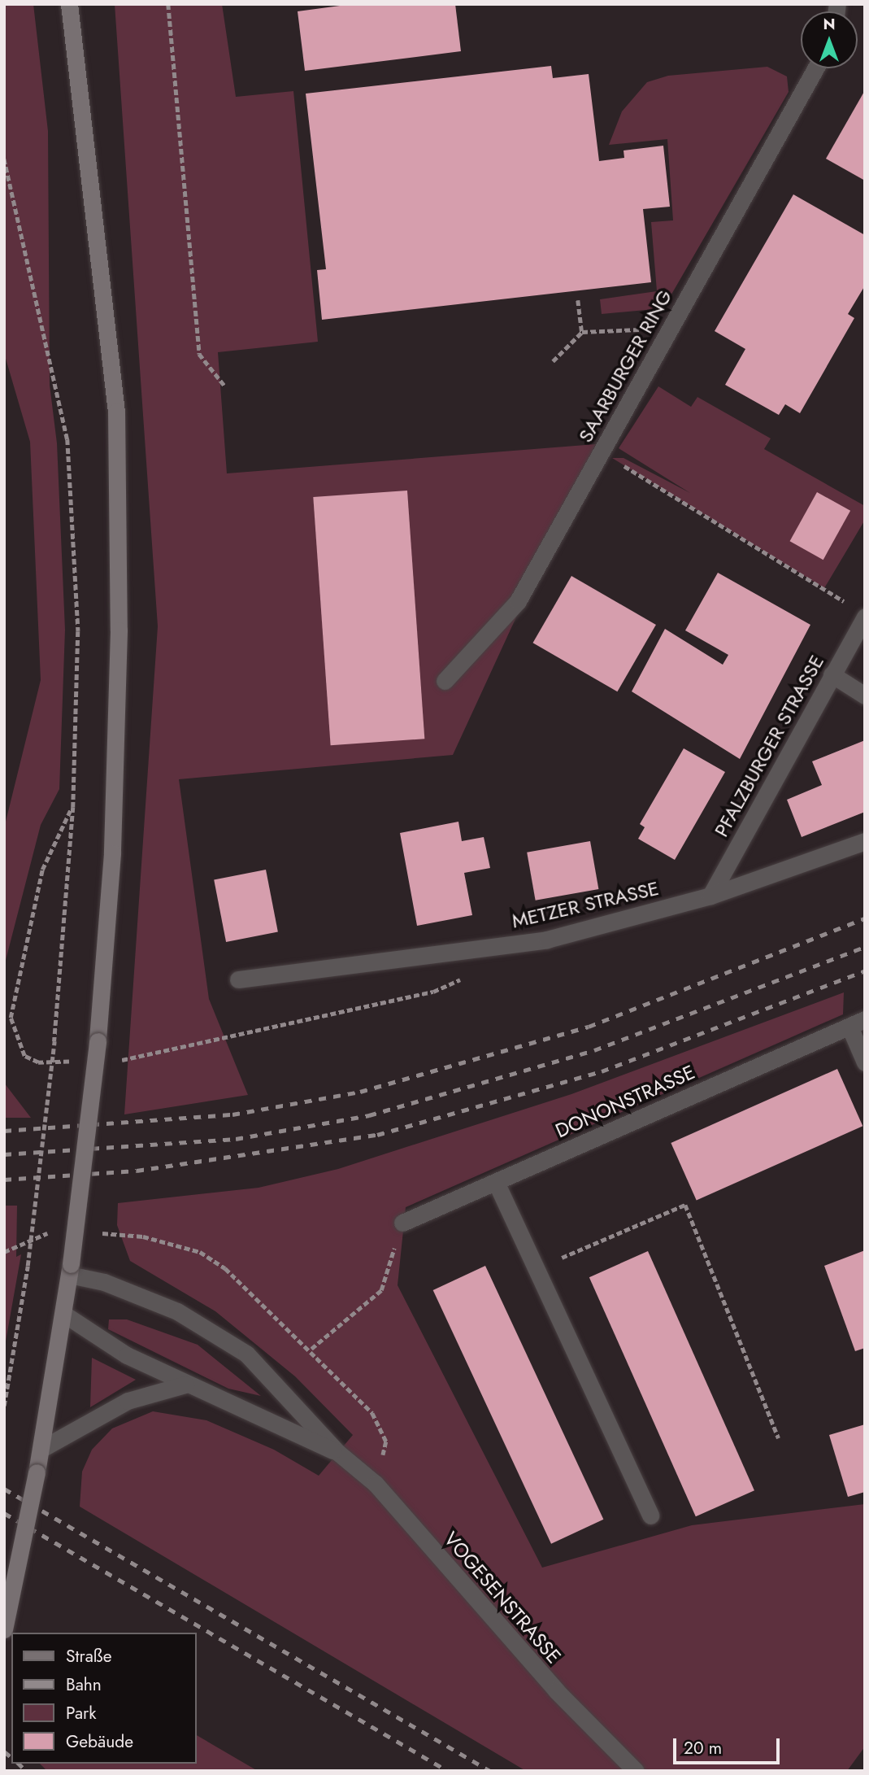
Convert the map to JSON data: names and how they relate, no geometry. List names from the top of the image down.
{
  "streets": {
    "street": [
      "SAARBURGER RING",
      "PFALZBURGER STRASSE",
      "METZER STRASSE",
      "DONONSTRASSE",
      "VOGESENSTRASSE"
    ]
  },
  "crossings": [
    ["PFALZBURGER STRASSE", "METZER STRASSE"]
  ],
  "legend": [
    "Straße",
    "Bahn",
    "Park",
    "Gebäude"
  ],
  "scale_bar": "20 m",
  "north": "top"
}
